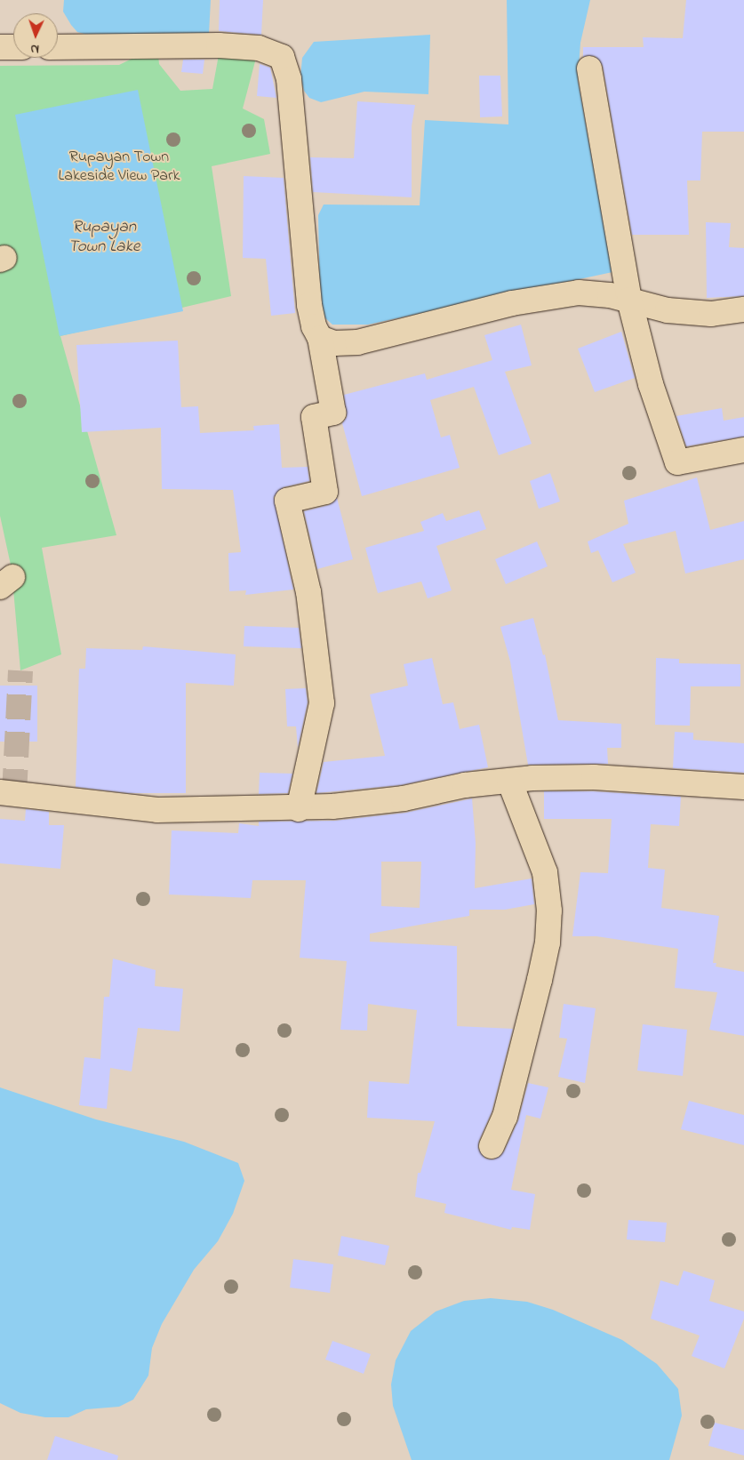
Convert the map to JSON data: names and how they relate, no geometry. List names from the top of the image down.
{
  "water": ["Rupayan Town Lake"],
  "parks": ["Rupayan Town Lakeside View Park"],
  "north": "bottom"
}
